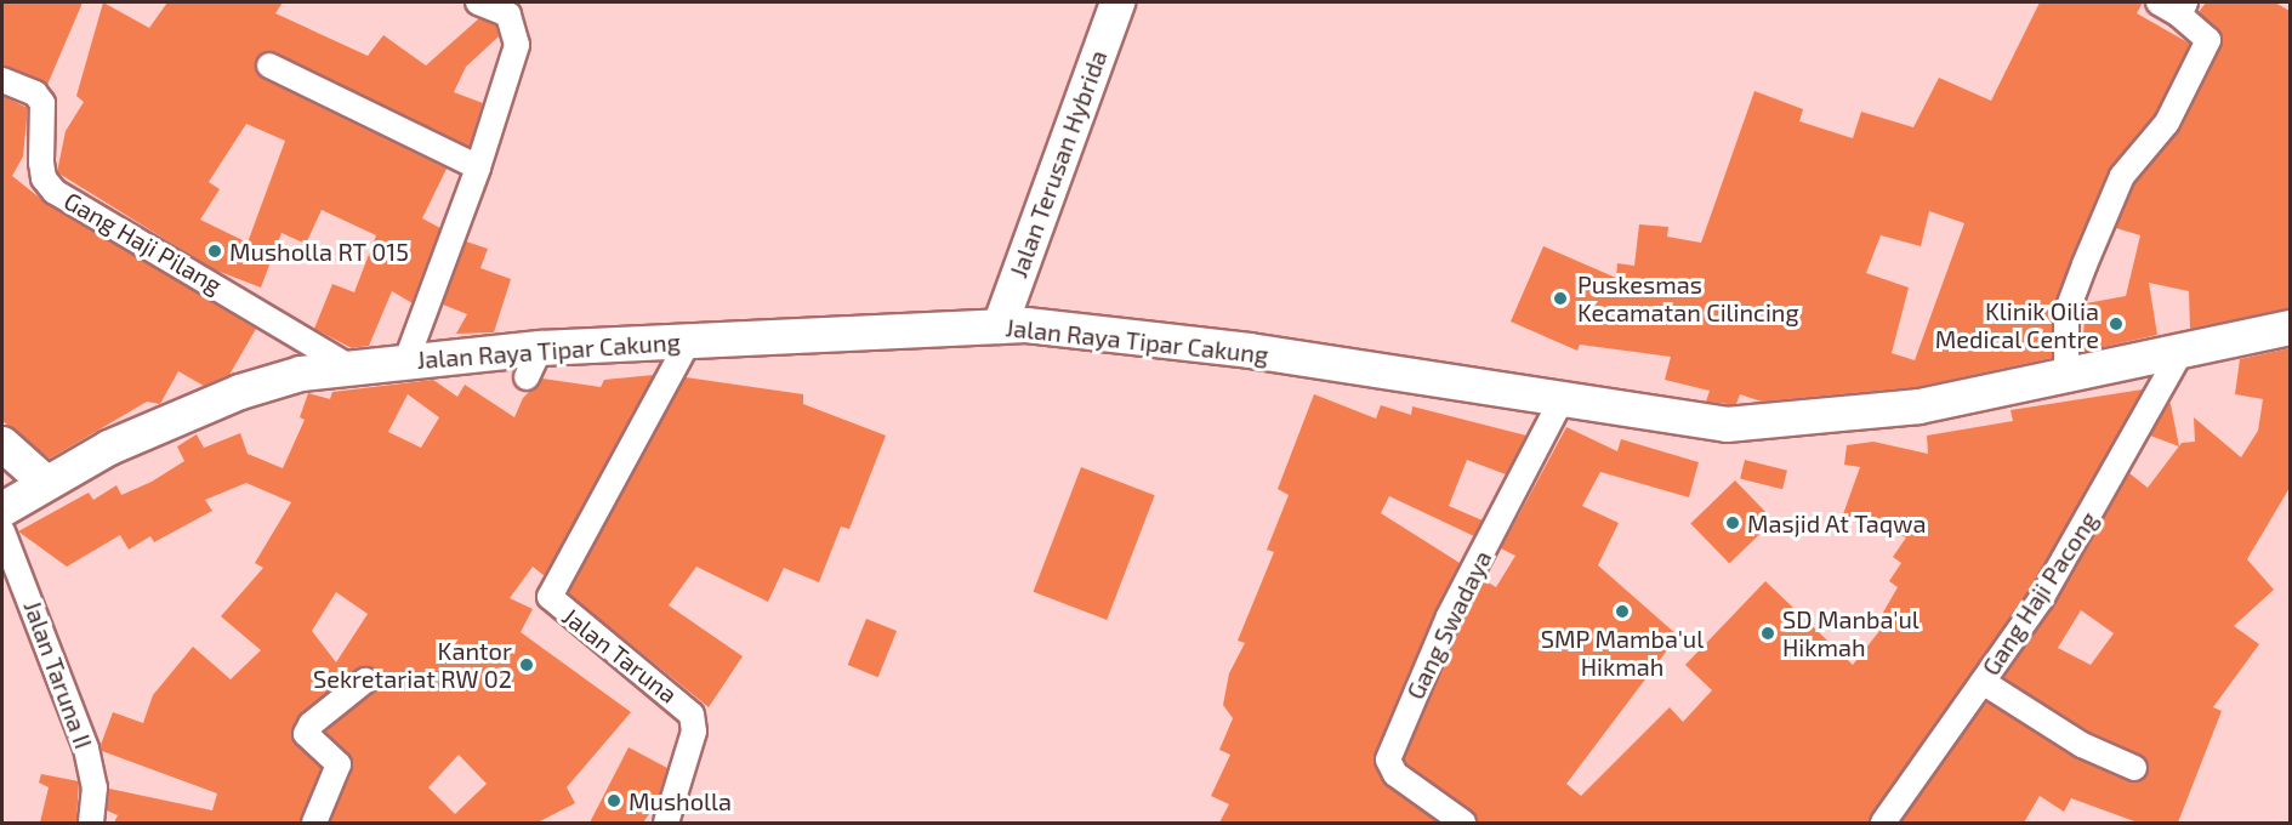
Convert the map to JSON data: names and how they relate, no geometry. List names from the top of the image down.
{
  "streets": {
    "street": [
      "Jalan Terusan Hybrida",
      "Gang Haji Pilang",
      "Jalan Raya Tipar Cakung",
      "Gang Haji Pacong",
      "Gang Swadaya",
      "Jalan Taruna",
      "Jalan Taruna II"
    ]
  },
  "crossings": [
    ["Jalan Terusan Hybrida", "Jalan Raya Tipar Cakung"],
    ["Gang Haji Pilang", "Jalan Raya Tipar Cakung"],
    ["Jalan Raya Tipar Cakung", "Gang Haji Pacong"],
    ["Jalan Raya Tipar Cakung", "Gang Swadaya"],
    ["Jalan Raya Tipar Cakung", "Jalan Taruna"]
  ],
  "places": [
    "Musholla RT 015",
    "Puskesmas Kecamatan Cilincing",
    "Klinik Oilia Medical Centre",
    "Masjid At Taqwa",
    "SMP Mamba'ul Hikmah",
    "SD Manba'ul Hikmah",
    "Kantor Sekretariat RW 02",
    "Musholla"
  ]
}
